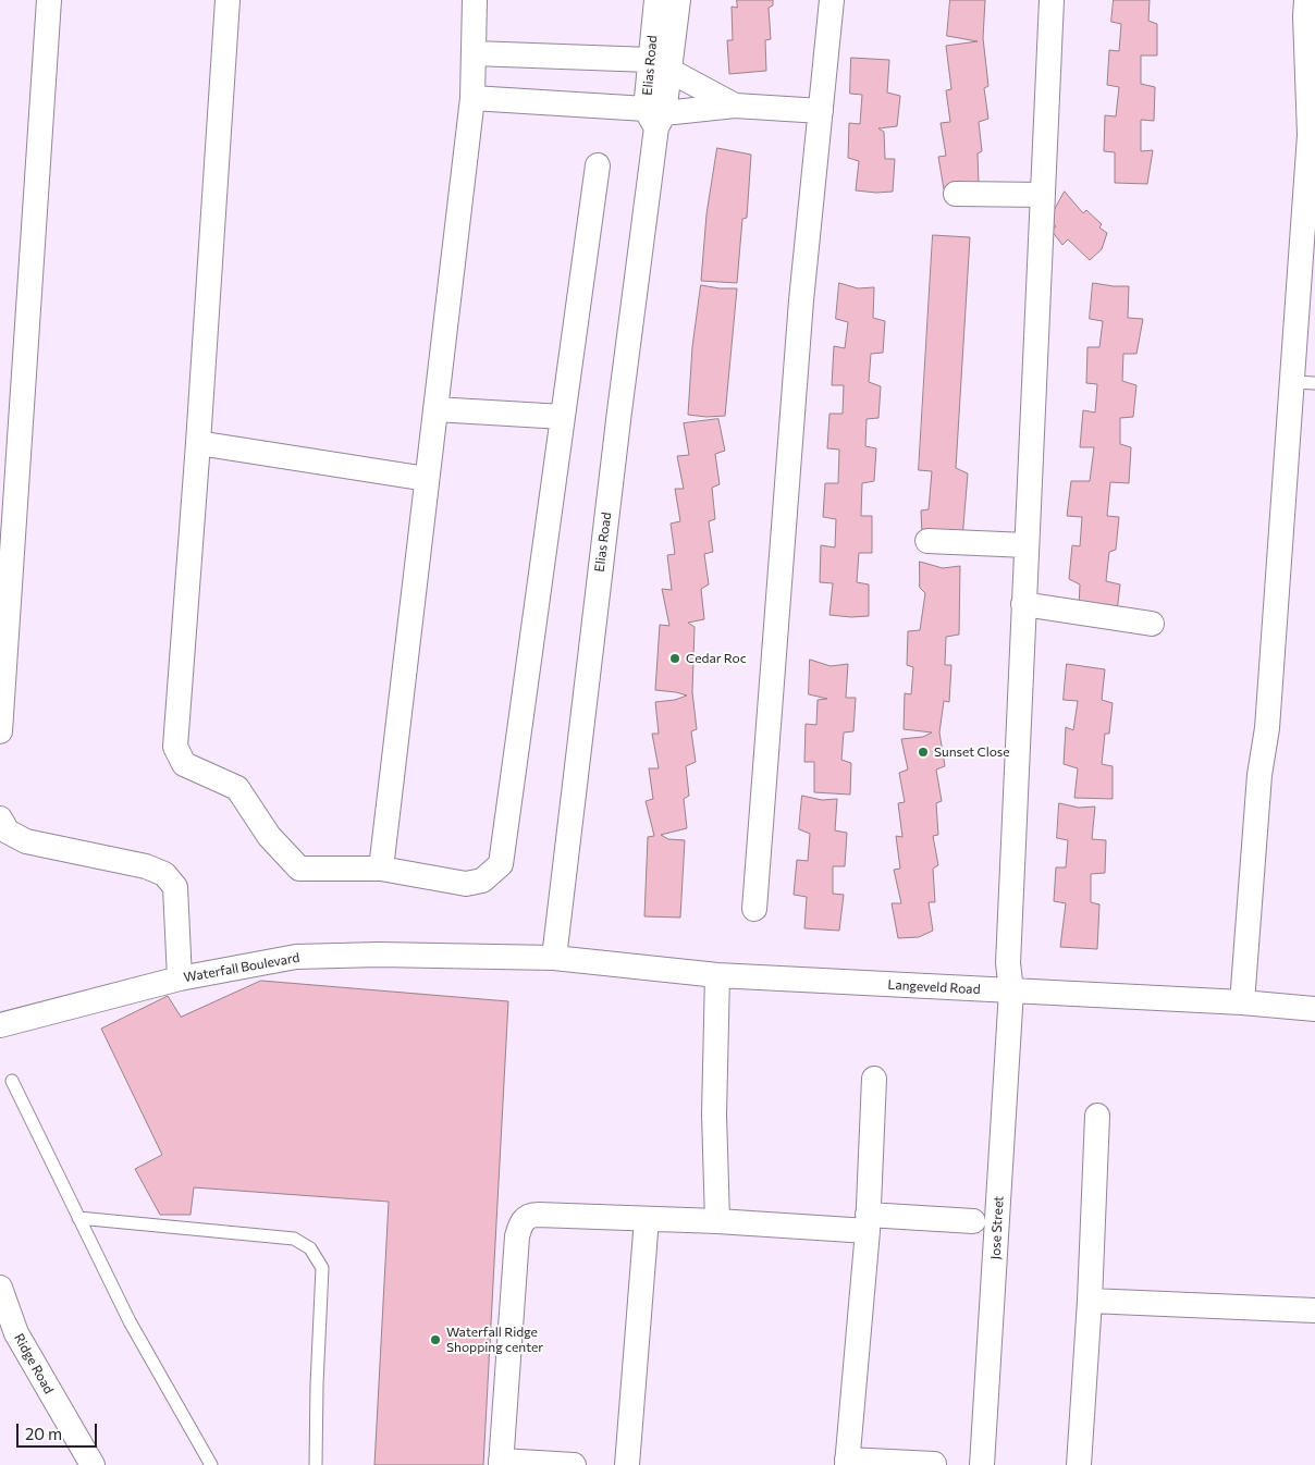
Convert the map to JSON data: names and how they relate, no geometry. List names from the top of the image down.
{
  "streets": {
    "street": [
      "Elias Road",
      "Waterfall Boulevard",
      "Langeveld Road",
      "Jose Street",
      "Ridge Road"
    ]
  },
  "crossings": [
    ["Elias Road", "Waterfall Boulevard"],
    ["Elias Road", "Langeveld Road"],
    ["Waterfall Boulevard", "Langeveld Road"],
    ["Langeveld Road", "Jose Street"]
  ],
  "places": ["Cedar Roc", "Sunset Close", "Waterfall Ridge Shopping center"],
  "scale_bar": "20 m"
}
